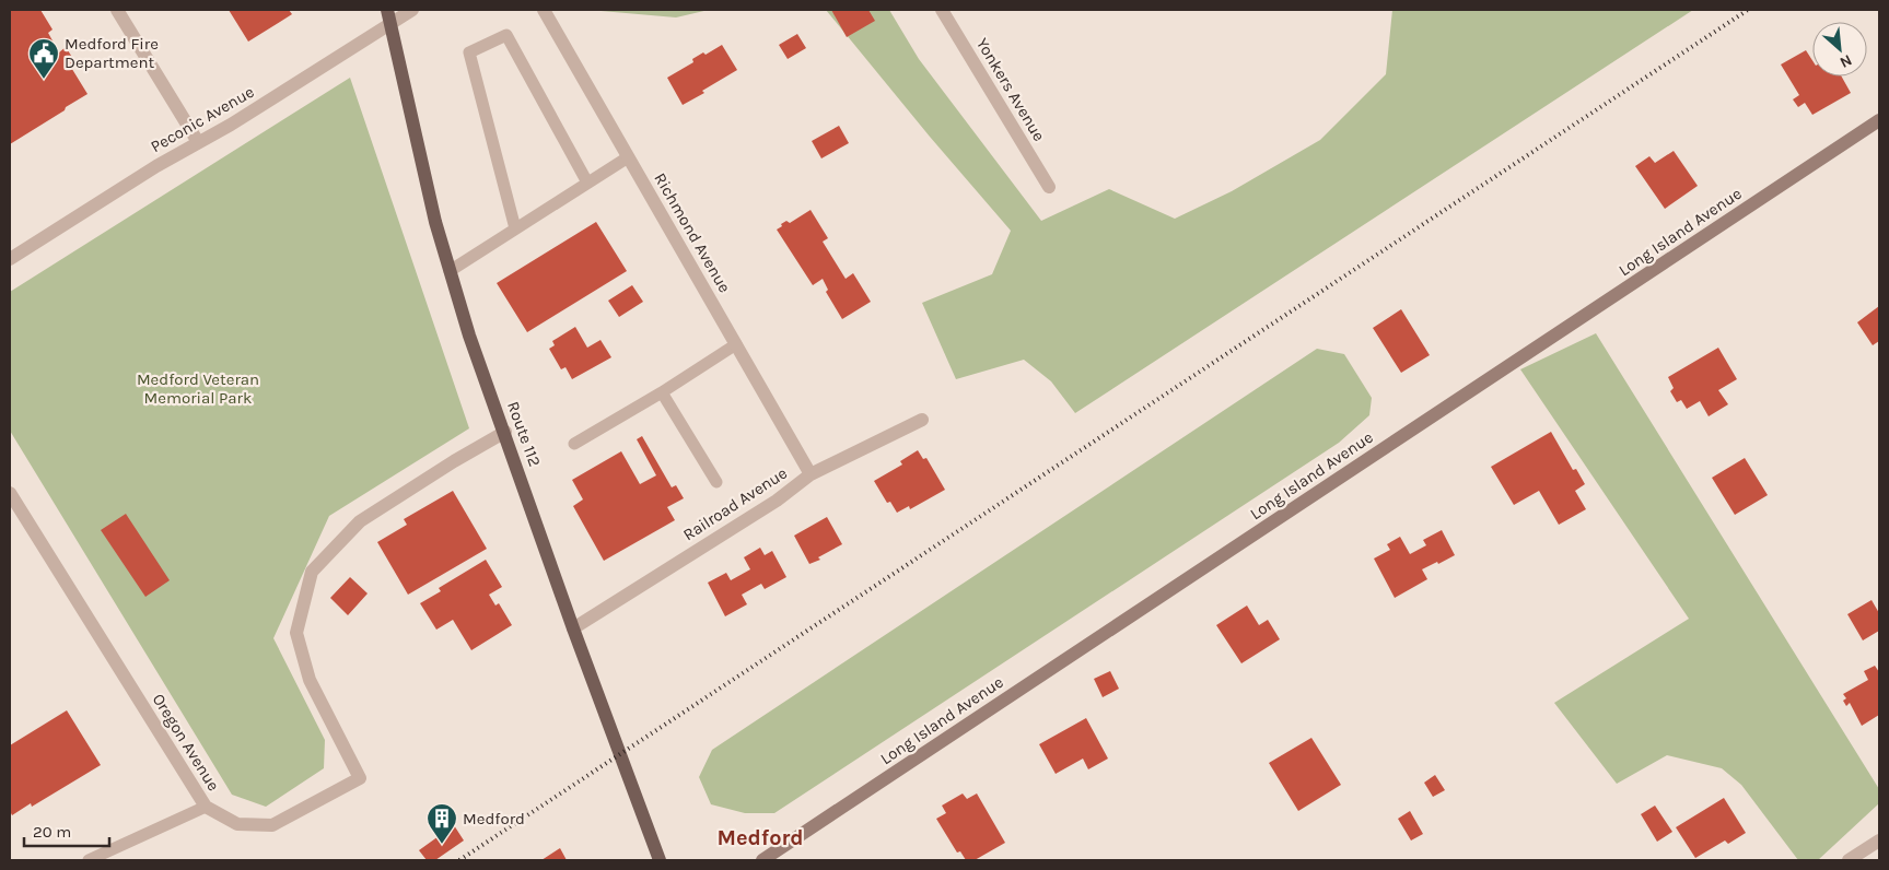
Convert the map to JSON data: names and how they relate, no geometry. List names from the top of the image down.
{
  "streets": {
    "main road": ["Route 112"],
    "street": [
      "Yonkers Avenue",
      "Peconic Avenue",
      "Long Island Avenue",
      "Richmond Avenue",
      "Railroad Avenue",
      "Oregon Avenue"
    ]
  },
  "crossings": [
    ["Peconic Avenue", "Route 112"],
    ["Richmond Avenue", "Railroad Avenue"],
    ["Route 112", "Railroad Avenue"],
    ["Route 112", "Oregon Avenue"]
  ],
  "districts": ["Medford"],
  "parks": ["Medford Veteran Memorial Park"],
  "places": {
    "public building": ["Medford Fire Department"],
    "building": ["Medford"]
  },
  "scale_bar": "20 m",
  "north": "bottom right"
}
